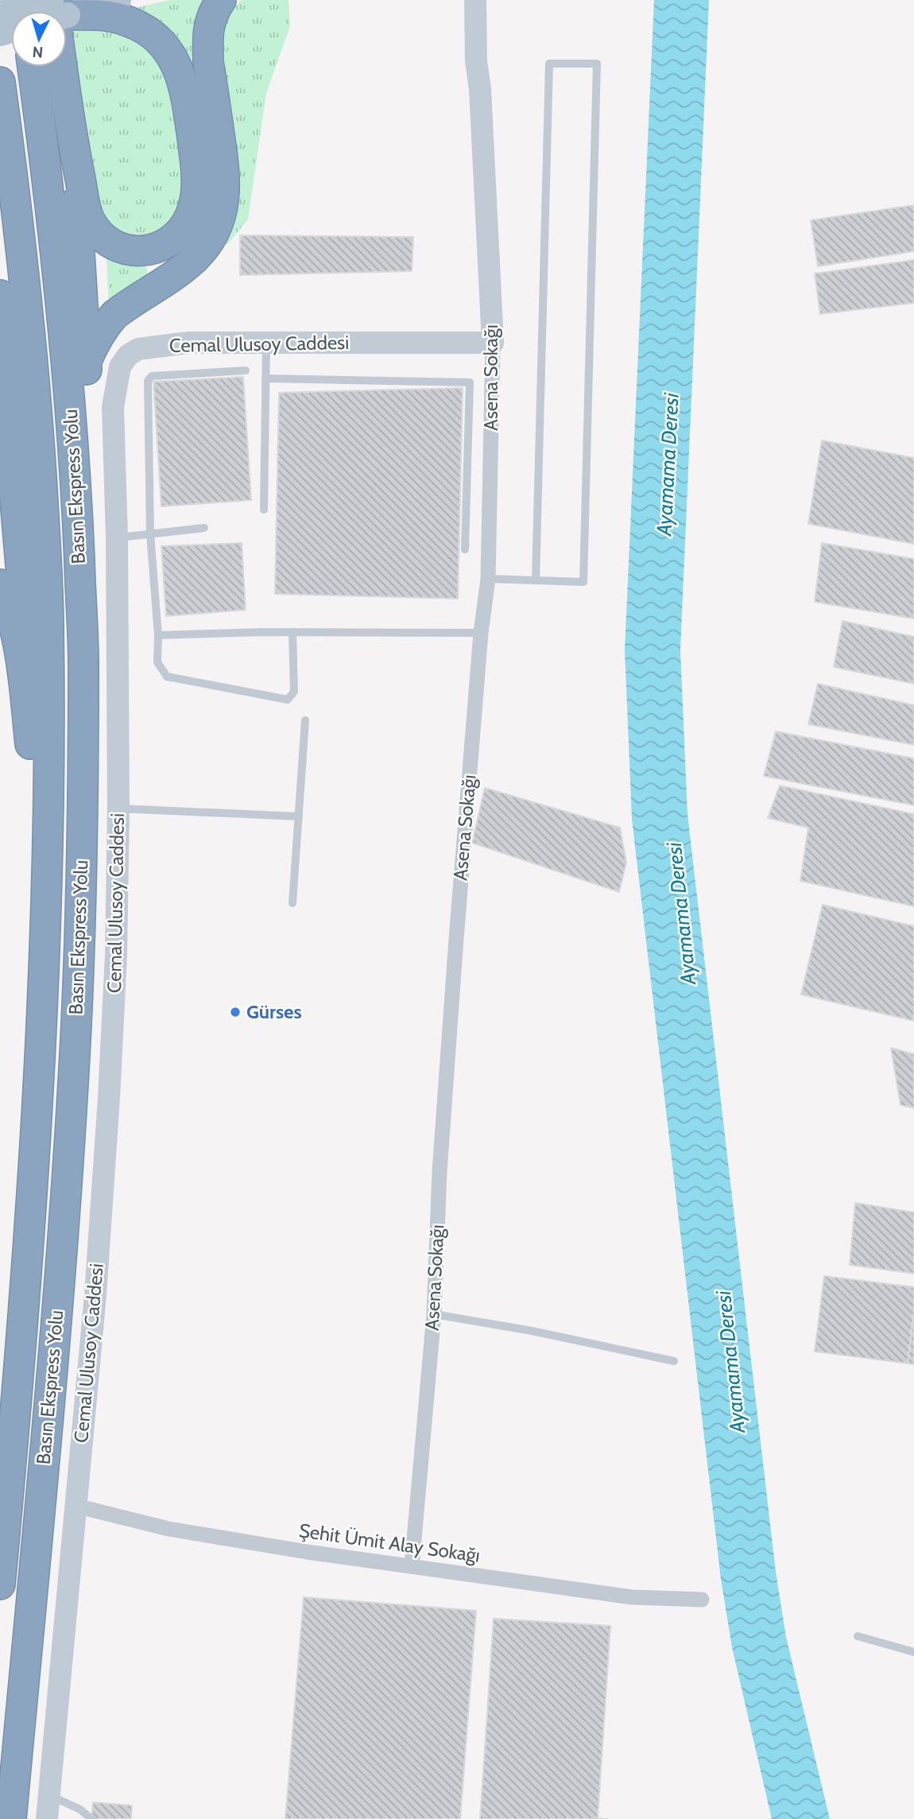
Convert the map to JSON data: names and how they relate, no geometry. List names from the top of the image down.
{
  "streets": {
    "highway": ["Basın Ekspress Yolu"],
    "main road": ["Cemal Ulusoy Caddesi", "Asena Sokağı"],
    "street": ["Şehit Ümit Alay Sokağı"]
  },
  "crossings": [
    ["Cemal Ulusoy Caddesi", "Asena Sokağı"],
    ["Cemal Ulusoy Caddesi", "Şehit Ümit Alay Sokağı"],
    ["Asena Sokağı", "Şehit Ümit Alay Sokağı"]
  ],
  "water": ["Ayamama Deresi"],
  "places": ["Gürses"],
  "north": "bottom"
}
